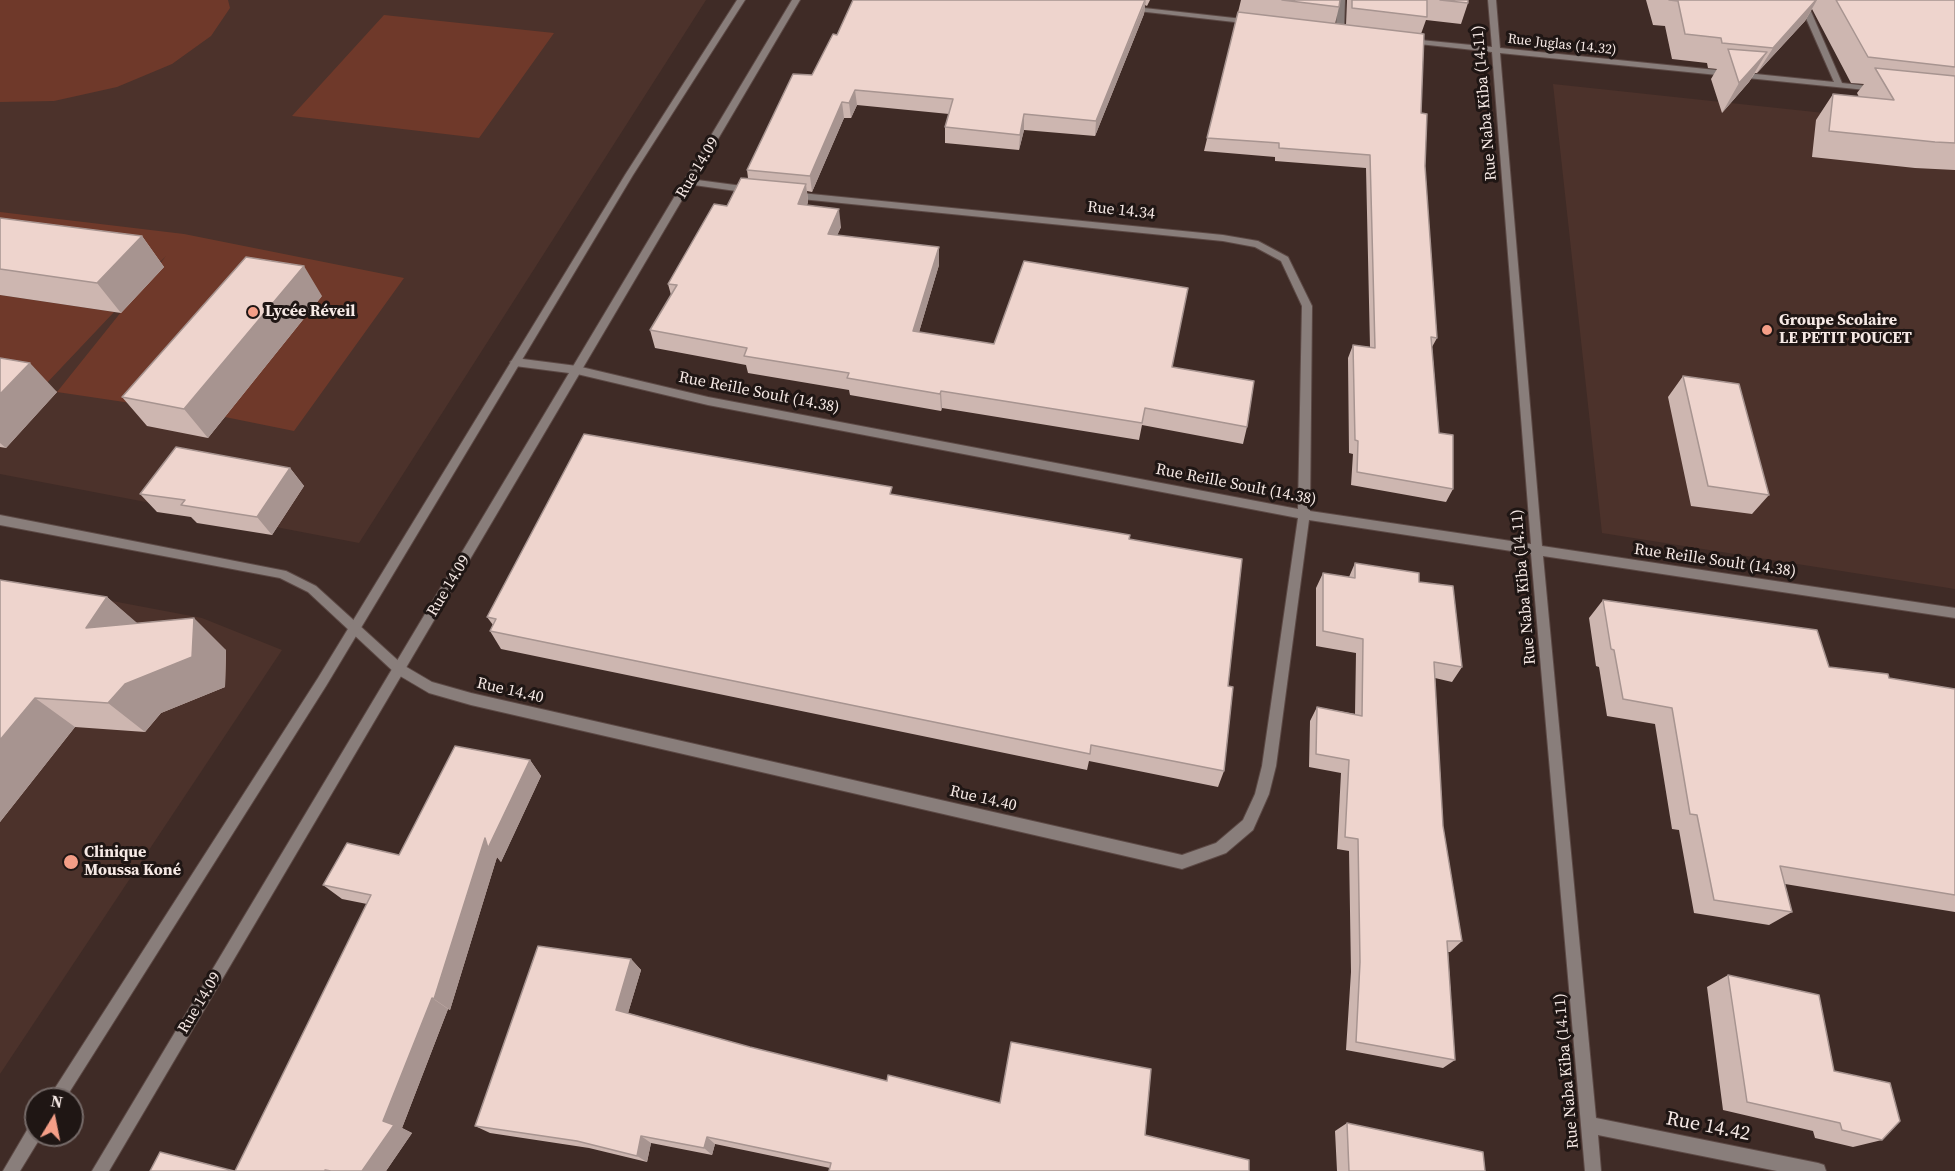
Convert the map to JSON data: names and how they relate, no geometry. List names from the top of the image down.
{
  "streets": {
    "street": [
      "Rue Juglas (14.32)",
      "Rue Naba Kiba (14.11)",
      "Rue 14.09",
      "Rue 14.34",
      "Rue Reille Soult (14.38)",
      "Rue 14.40",
      "Rue 14.42"
    ]
  },
  "crossings": [
    ["Rue Juglas (14.32)", "Rue Naba Kiba (14.11)"],
    ["Rue Naba Kiba (14.11)", "Rue Reille Soult (14.38)"],
    ["Rue Naba Kiba (14.11)", "Rue 14.42"],
    ["Rue 14.09", "Rue Reille Soult (14.38)"],
    ["Rue 14.09", "Rue 14.40"],
    ["Rue 14.34", "Rue Reille Soult (14.38)"],
    ["Rue 14.34", "Rue 14.40"],
    ["Rue Reille Soult (14.38)", "Rue 14.40"]
  ],
  "places": ["Lycée Réveil", "Groupe Scolaire LE PETIT POUCET", "Clinique Moussa Koné"],
  "north": "top"
}
